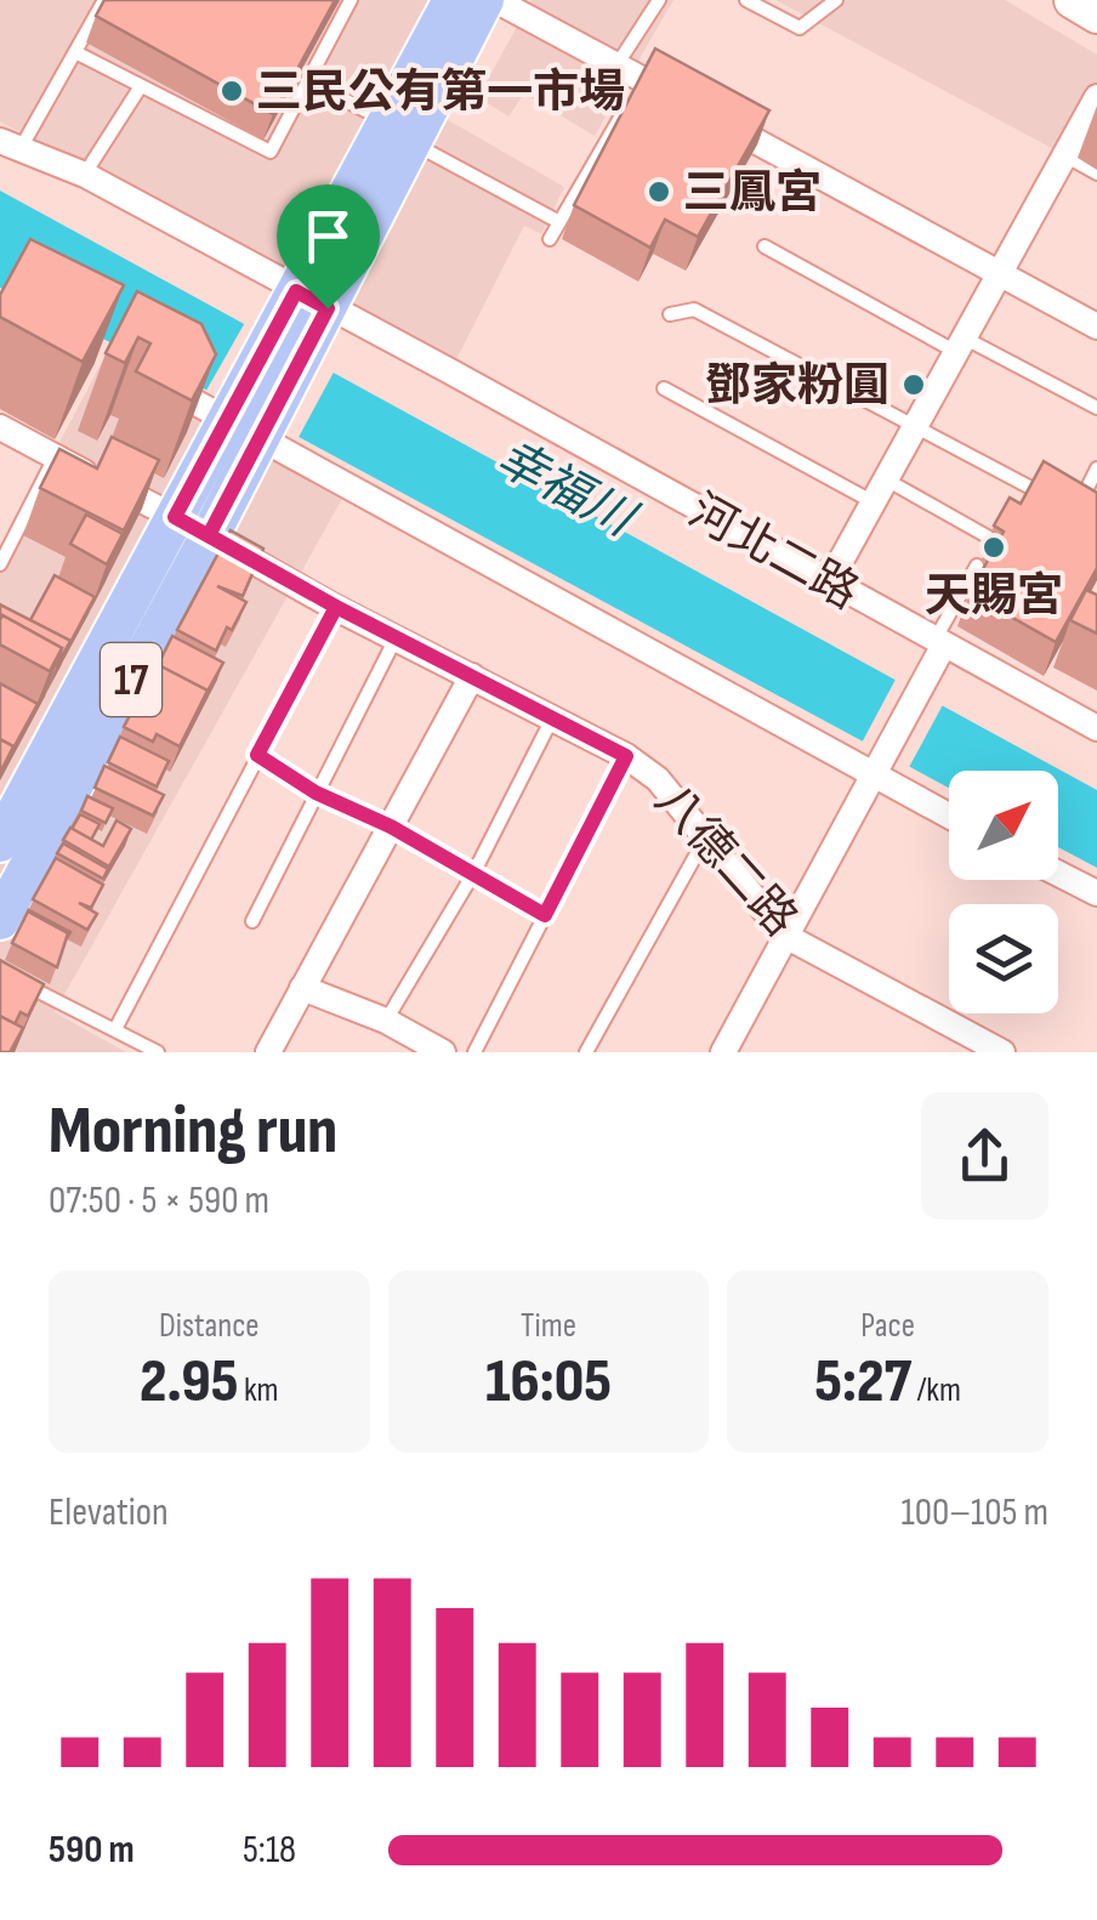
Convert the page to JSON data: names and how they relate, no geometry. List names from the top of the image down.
{
  "streets": {
    "main road": ["17"],
    "street": ["河北二路", "八德二路"]
  },
  "crossings": [
    ["河北二路", "17"],
    ["17", "八德二路"]
  ],
  "water": ["幸福川"],
  "places": [
    "三民公有第一市場",
    "三鳳宮",
    "鄧家粉圓",
    "天賜宮"
  ],
  "north": "top right",
  "page": {
    "heading": ["Morning run", "07:50 · 5 × 590 m"],
    "stats": [
      ["Distance", "2.95 km"],
      ["Time", "16:05"],
      ["Pace", "5:27 /km"]
    ],
    "chart": ["Elevation", "100–105 m"],
    "list": [
      {
        "name": "590 m",
        "note": "5:18"
      }
    ]
  }
}
